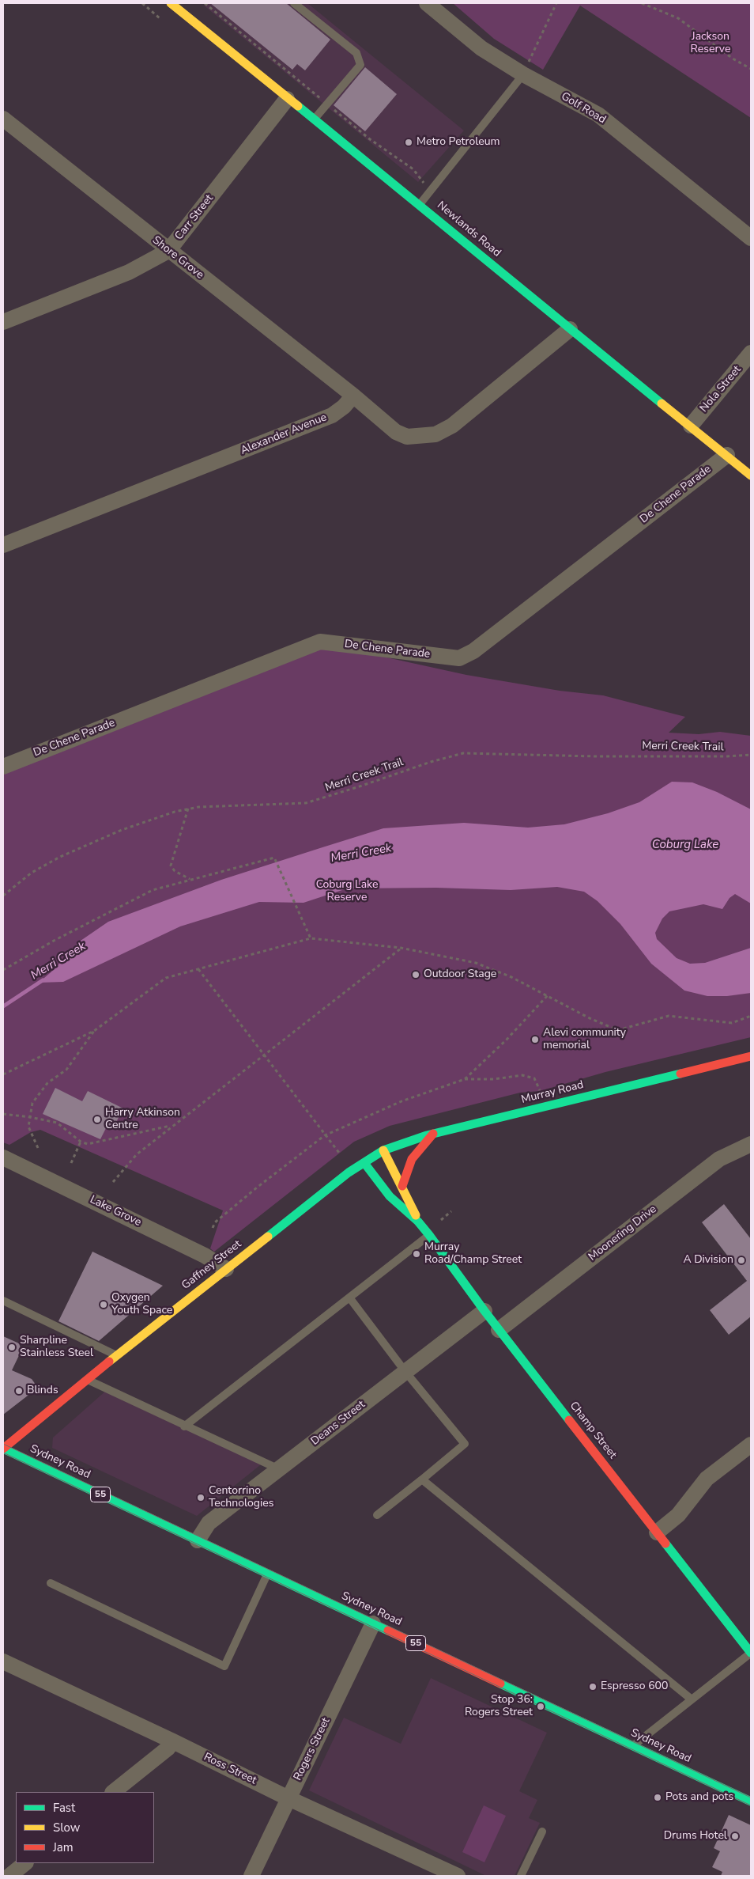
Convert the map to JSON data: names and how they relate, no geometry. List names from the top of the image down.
{
  "streets": {
    "main road": [
      "Newlands Road",
      "Murray Road",
      "Gaffney Street",
      "Champ Street",
      "Sydney Road",
      "55"
    ],
    "street": [
      "Golf Road",
      "Carr Street",
      "Shore Grove",
      "Nola Street",
      "Alexander Avenue",
      "De Chene Parade",
      "Lake Grove",
      "Moonering Drive",
      "Deans Street",
      "Rogers Street",
      "Ross Street"
    ],
    "path": ["Merri Creek Trail"]
  },
  "crossings": [
    ["Carr Street", "Newlands Road"],
    ["Carr Street", "Shore Grove"],
    ["Newlands Road", "Nola Street"],
    ["Newlands Road", "De Chene Parade"],
    ["Shore Grove", "Alexander Avenue"],
    ["Murray Road", "Gaffney Street"],
    ["Murray Road", "Champ Street"],
    ["Lake Grove", "Gaffney Street"],
    ["Moonering Drive", "Champ Street"],
    ["Gaffney Street", "Champ Street"],
    ["Gaffney Street", "Sydney Road"],
    ["Deans Street", "Champ Street"],
    ["Deans Street", "Sydney Road"],
    ["Sydney Road", "Rogers Street"],
    ["Rogers Street", "Ross Street"]
  ],
  "water": ["Coburg Lake", "Merri Creek"],
  "parks": ["Jackson Reserve", "Coburg Lake Reserve"],
  "places": [
    "Metro Petroleum",
    "Outdoor Stage",
    "Alevi community memorial",
    "Harry Atkinson Centre",
    "Murray Road/Champ Street",
    "A Division",
    "Oxygen Youth Space",
    "Sharpline Stainless Steel",
    "Blinds",
    "Centorrino Technologies",
    "Espresso 600",
    "Stop 36: Rogers Street",
    "Pots and pots",
    "Drums Hotel"
  ],
  "legend": ["Fast", "Slow", "Jam"]
}
